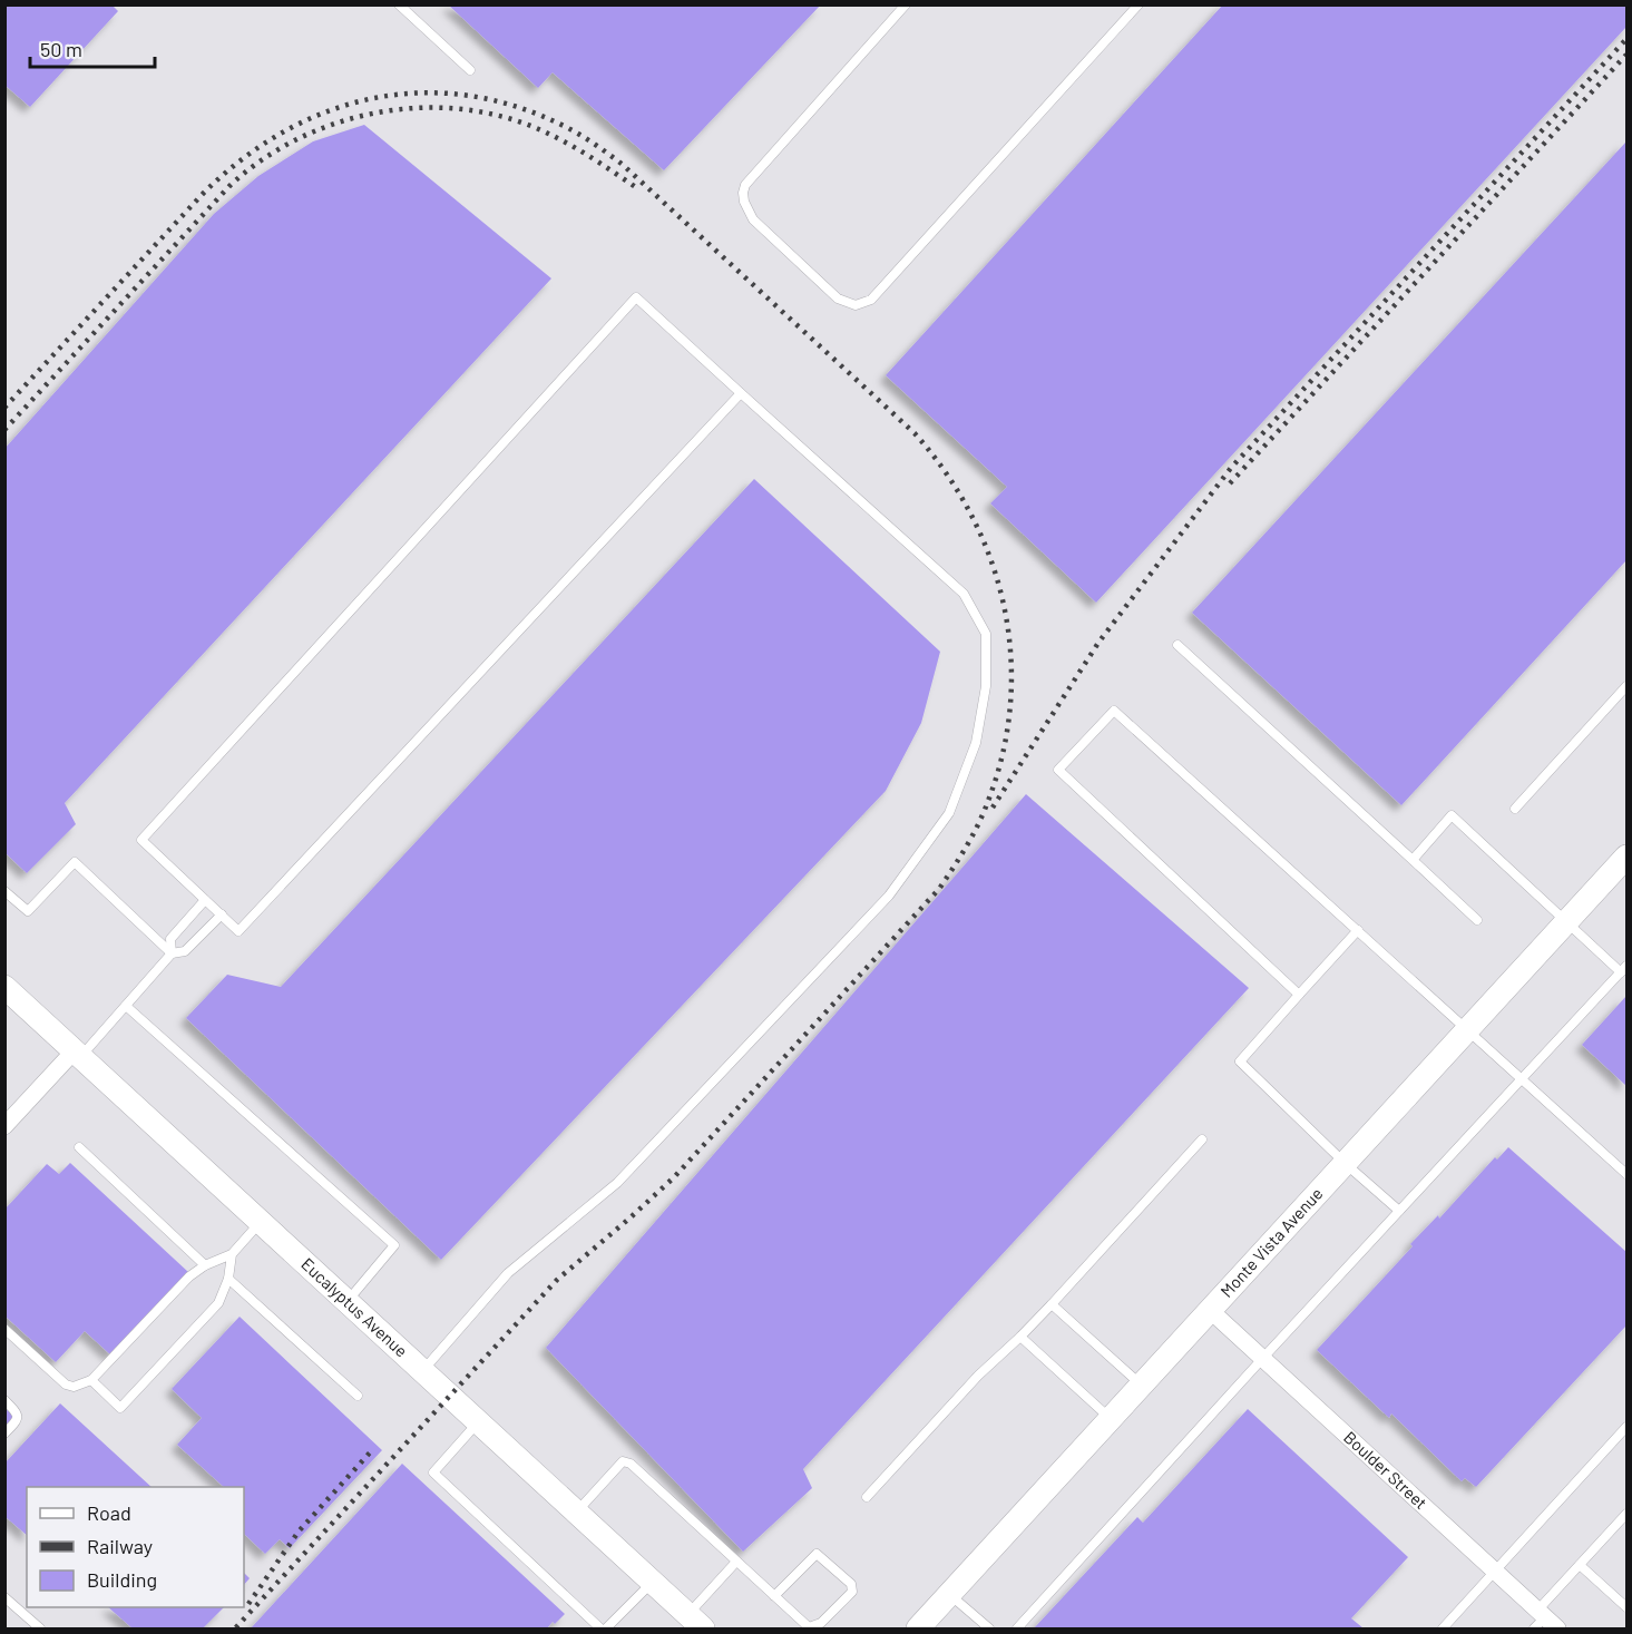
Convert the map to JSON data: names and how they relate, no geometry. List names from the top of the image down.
{
  "streets": {
    "street": ["Monte Vista Avenue", "Eucalyptus Avenue", "Boulder Street"]
  },
  "crossings": [
    ["Monte Vista Avenue", "Boulder Street"]
  ],
  "legend": ["Road", "Railway", "Building"],
  "scale_bar": "50 m"
}
